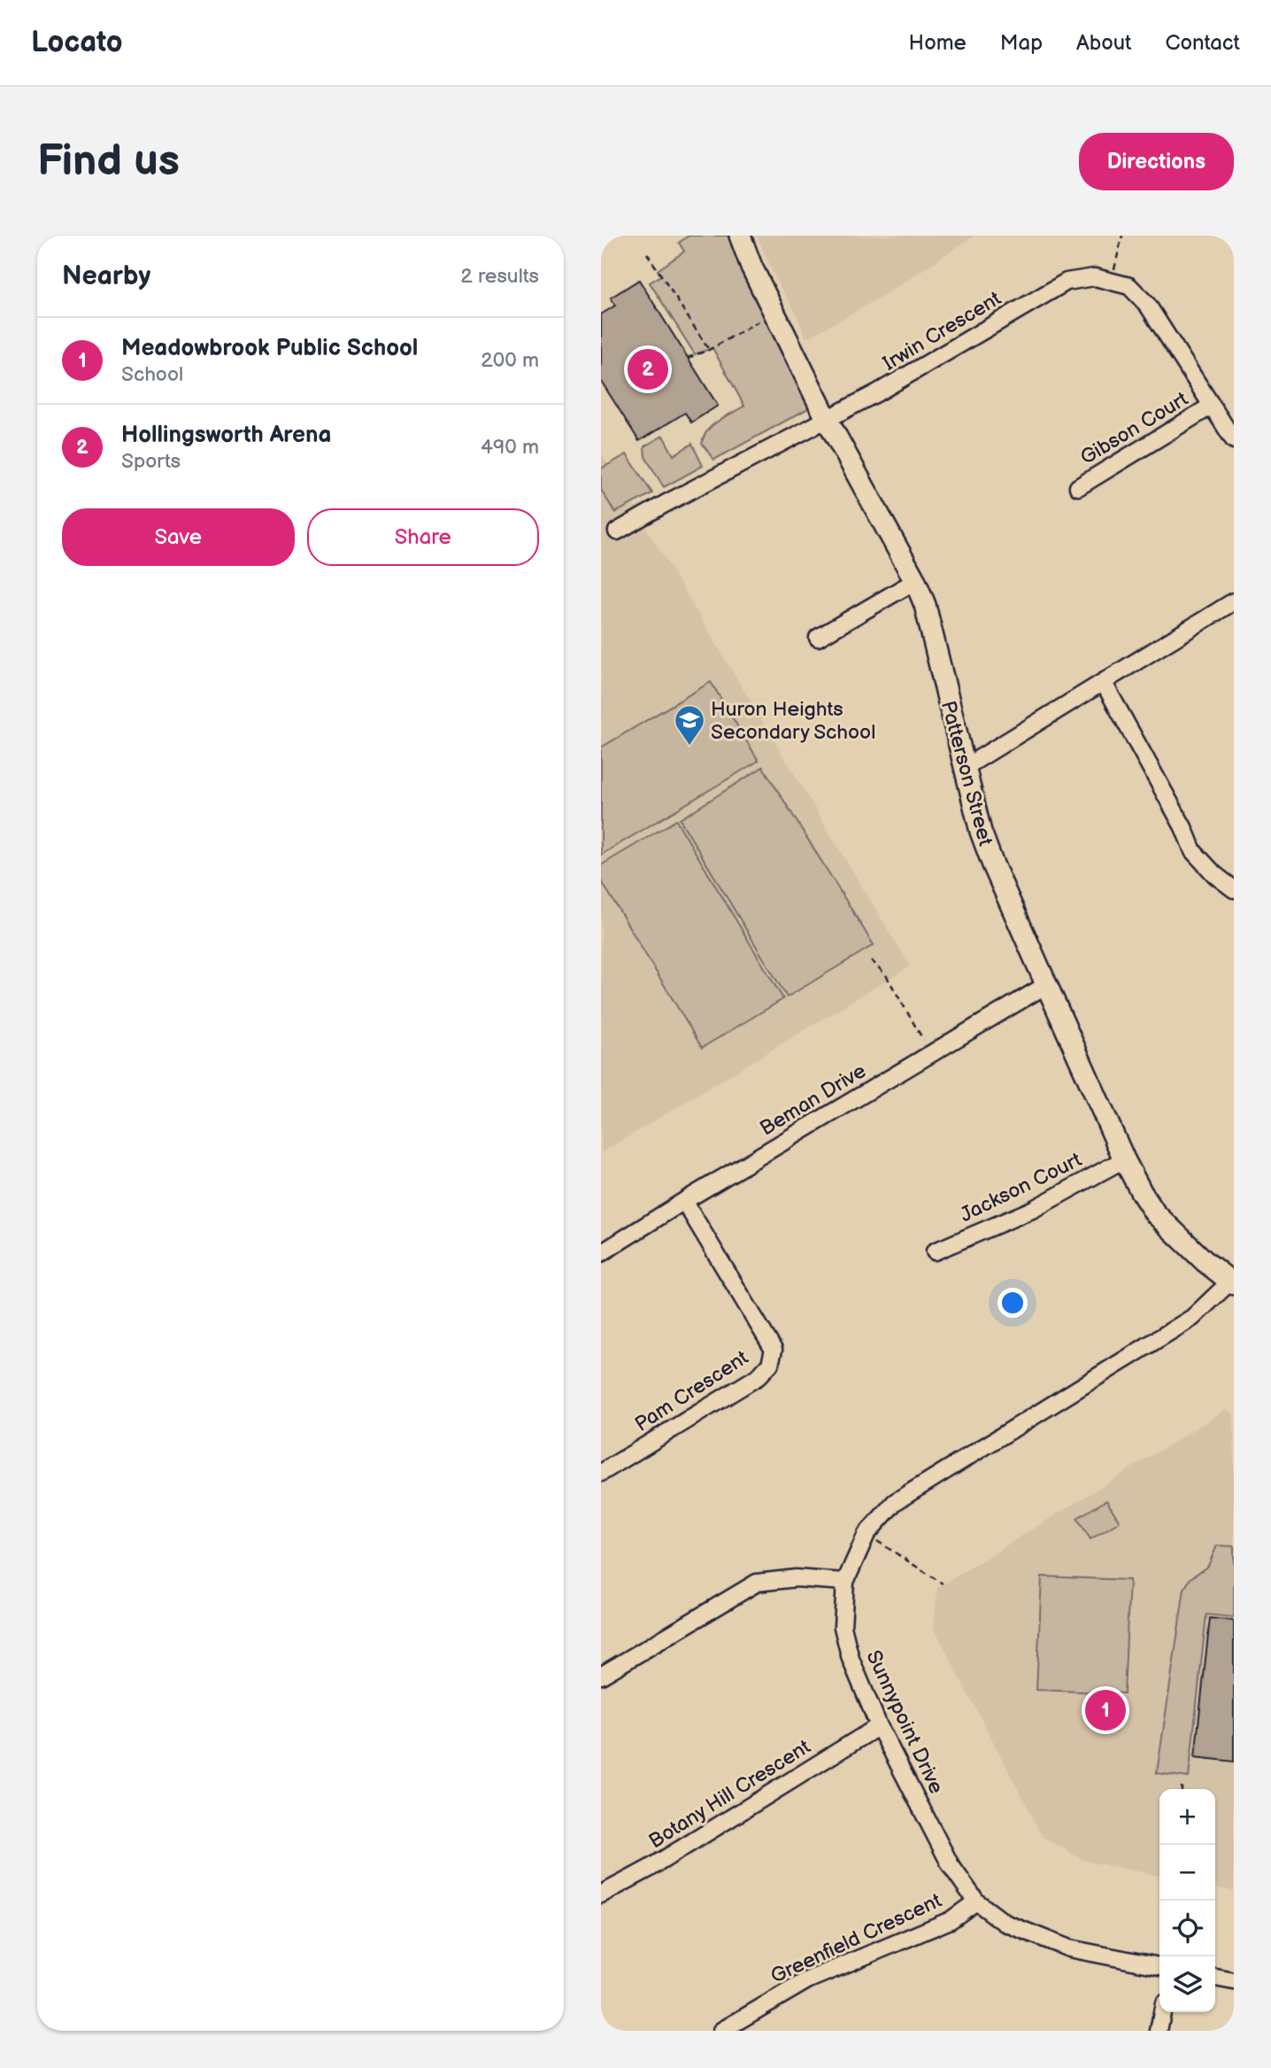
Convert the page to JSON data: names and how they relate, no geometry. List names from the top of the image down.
{
  "streets": {
    "street": [
      "Irwin Crescent",
      "Gibson Court",
      "Patterson Street",
      "Beman Drive",
      "Jackson Court",
      "Pam Crescent",
      "Sunnypoint Drive",
      "Botany Hill Crescent",
      "Greenfield Crescent"
    ]
  },
  "crossings": [
    ["Irwin Crescent", "Gibson Court"],
    ["Irwin Crescent", "Patterson Street"],
    ["Patterson Street", "Beman Drive"],
    ["Patterson Street", "Jackson Court"],
    ["Patterson Street", "Sunnypoint Drive"],
    ["Beman Drive", "Pam Crescent"],
    ["Sunnypoint Drive", "Botany Hill Crescent"],
    ["Sunnypoint Drive", "Greenfield Crescent"]
  ],
  "places": {
    "school or university": ["Huron Heights Secondary School"]
  },
  "page": {
    "header": "Locato",
    "nav": [
      "Home",
      "Map",
      "About",
      "Contact"
    ],
    "buttons": [
      "Directions",
      ["Save", "Share"]
    ],
    "title": "Find us",
    "heading": ["Nearby", "2 results"],
    "list": [
      {
        "mark": "1",
        "name": "Meadowbrook Public School",
        "note": "School",
        "value": "200 m"
      },
      {
        "mark": "2",
        "name": "Hollingsworth Arena",
        "note": "Sports",
        "value": "490 m"
      }
    ],
    "pins": ["2", "1"],
    "map_buttons": ["+", "−"]
  }
}
